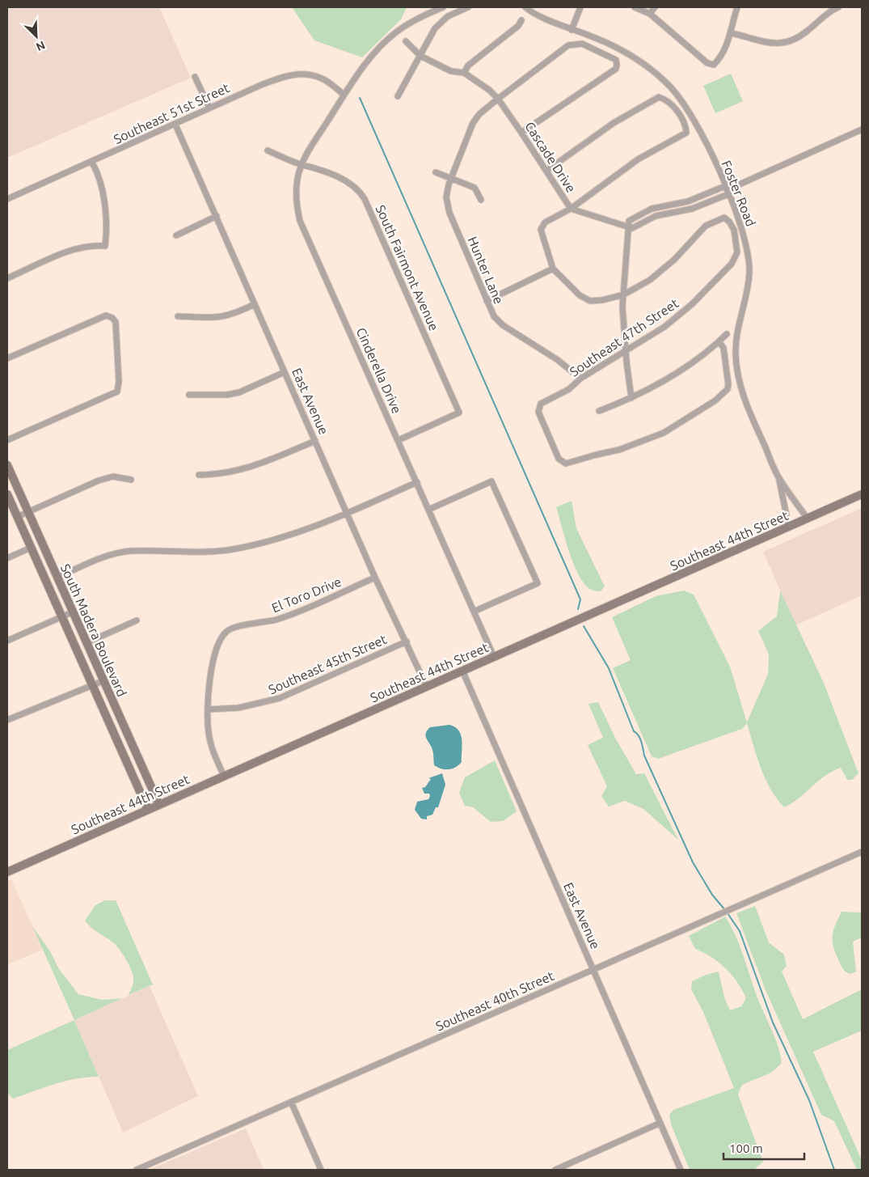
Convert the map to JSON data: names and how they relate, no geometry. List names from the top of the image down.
{
  "streets": {
    "main road": ["Southeast 44th Street", "South Madera Boulevard"],
    "street": [
      "Southeast 51st Street",
      "Cascade Drive",
      "Foster Road",
      "South Fairmont Avenue",
      "Hunter Lane",
      "Southeast 47th Street",
      "Cinderella Drive",
      "East Avenue",
      "El Toro Drive",
      "Southeast 45th Street",
      "Southeast 40th Street"
    ]
  },
  "crossings": [
    ["Southeast 51st Street", "Cinderella Drive"],
    ["Southeast 51st Street", "East Avenue"],
    ["Cascade Drive", "Hunter Lane"],
    ["Cascade Drive", "Southeast 47th Street"],
    ["Foster Road", "Southeast 44th Street"],
    ["South Fairmont Avenue", "Cinderella Drive"],
    ["Hunter Lane", "Southeast 47th Street"],
    ["Cinderella Drive", "Southeast 44th Street"],
    ["East Avenue", "Southeast 44th Street"],
    ["East Avenue", "El Toro Drive"],
    ["East Avenue", "Southeast 45th Street"],
    ["East Avenue", "Southeast 40th Street"],
    ["Southeast 44th Street", "El Toro Drive"],
    ["Southeast 44th Street", "South Madera Boulevard"],
    ["El Toro Drive", "Southeast 45th Street"]
  ],
  "scale_bar": "100 m",
  "north": "bottom right"
}
